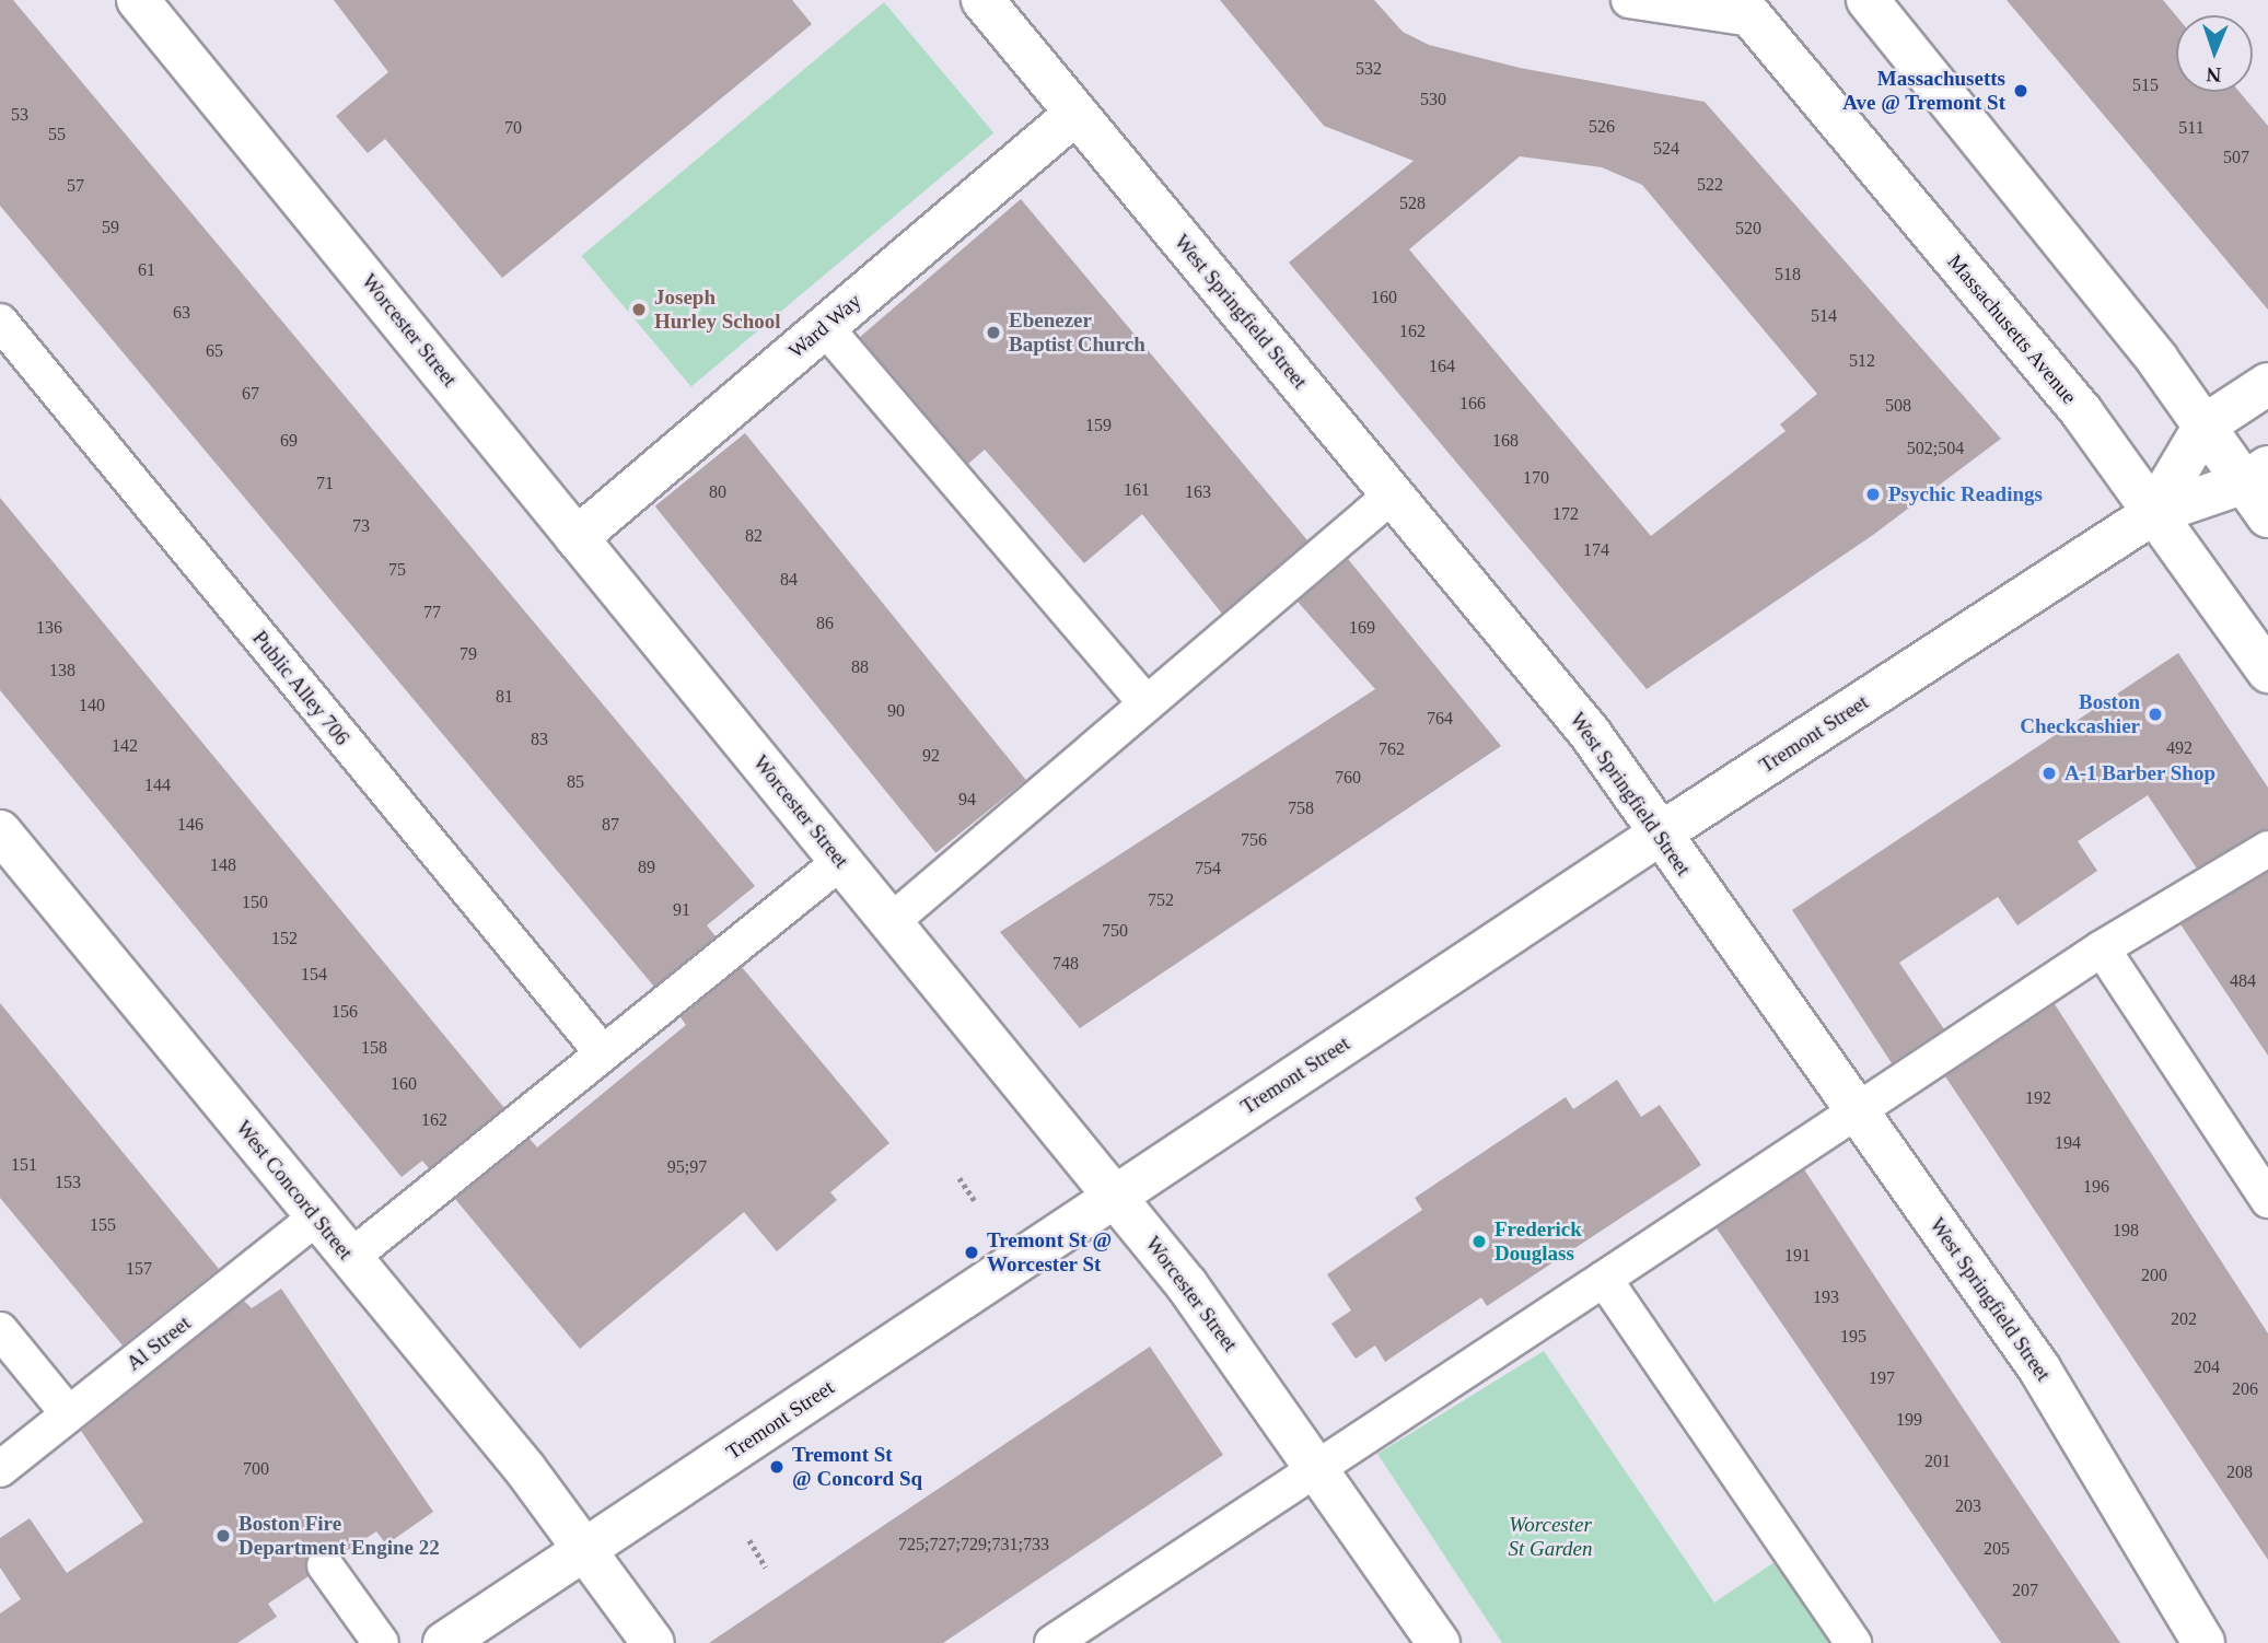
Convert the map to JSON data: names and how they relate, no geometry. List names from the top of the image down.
{
  "streets": {
    "street": [
      "West Springfield Street",
      "Ward Way",
      "Massachusetts Avenue",
      "Worcester Street",
      "Tremont Street",
      "West Concord Street"
    ],
    "lane": ["Public Alley 706", "Al Street"]
  },
  "crossings": [
    ["West Springfield Street", "Ward Way"],
    ["West Springfield Street", "Tremont Street"],
    ["Ward Way", "Worcester Street"],
    ["Massachusetts Avenue", "Tremont Street"],
    ["Worcester Street", "Tremont Street"],
    ["Tremont Street", "West Concord Street"],
    ["West Concord Street", "Al Street"]
  ],
  "parks": ["Worcester St Garden"],
  "places": [
    "Massachusetts Ave @ Tremont St",
    "Joseph Hurley School",
    "Ebenezer Baptist Church",
    "Psychic Readings",
    "Boston Checkcashier",
    "A-1 Barber Shop",
    "Frederick Douglass",
    "Tremont St @ Worcester St",
    "Tremont St @ Concord Sq",
    "Boston Fire Department Engine 22"
  ],
  "house_numbers": [
    "532",
    "515",
    "530",
    "53",
    "526",
    "70",
    "511",
    "55",
    "524",
    "507",
    "522",
    "57",
    "528",
    "59",
    "520",
    "61",
    "518",
    "160",
    "63",
    "514",
    "162",
    "65",
    "512",
    "164",
    "67",
    "166",
    "508",
    "159",
    "69",
    "168",
    "502;504",
    "170",
    "71",
    "161",
    "80",
    "163",
    "172",
    "73",
    "82",
    "174",
    "75",
    "84",
    "77",
    "86",
    "136",
    "169",
    "79",
    "88",
    "138",
    "81",
    "140",
    "90",
    "764",
    "83",
    "142",
    "492",
    "762",
    "92",
    "760",
    "85",
    "144",
    "94",
    "758",
    "146",
    "87",
    "756",
    "148",
    "89",
    "754",
    "752",
    "150",
    "91",
    "750",
    "152",
    "748",
    "154",
    "484",
    "156",
    "158",
    "160",
    "192",
    "162",
    "194",
    "151",
    "95;97",
    "153",
    "196",
    "155",
    "198",
    "191",
    "157",
    "200",
    "193",
    "202",
    "195",
    "204",
    "197",
    "206",
    "199",
    "201",
    "700",
    "208",
    "203",
    "725;727;729;731;733",
    "205",
    "207"
  ],
  "north": "bottom"
}
